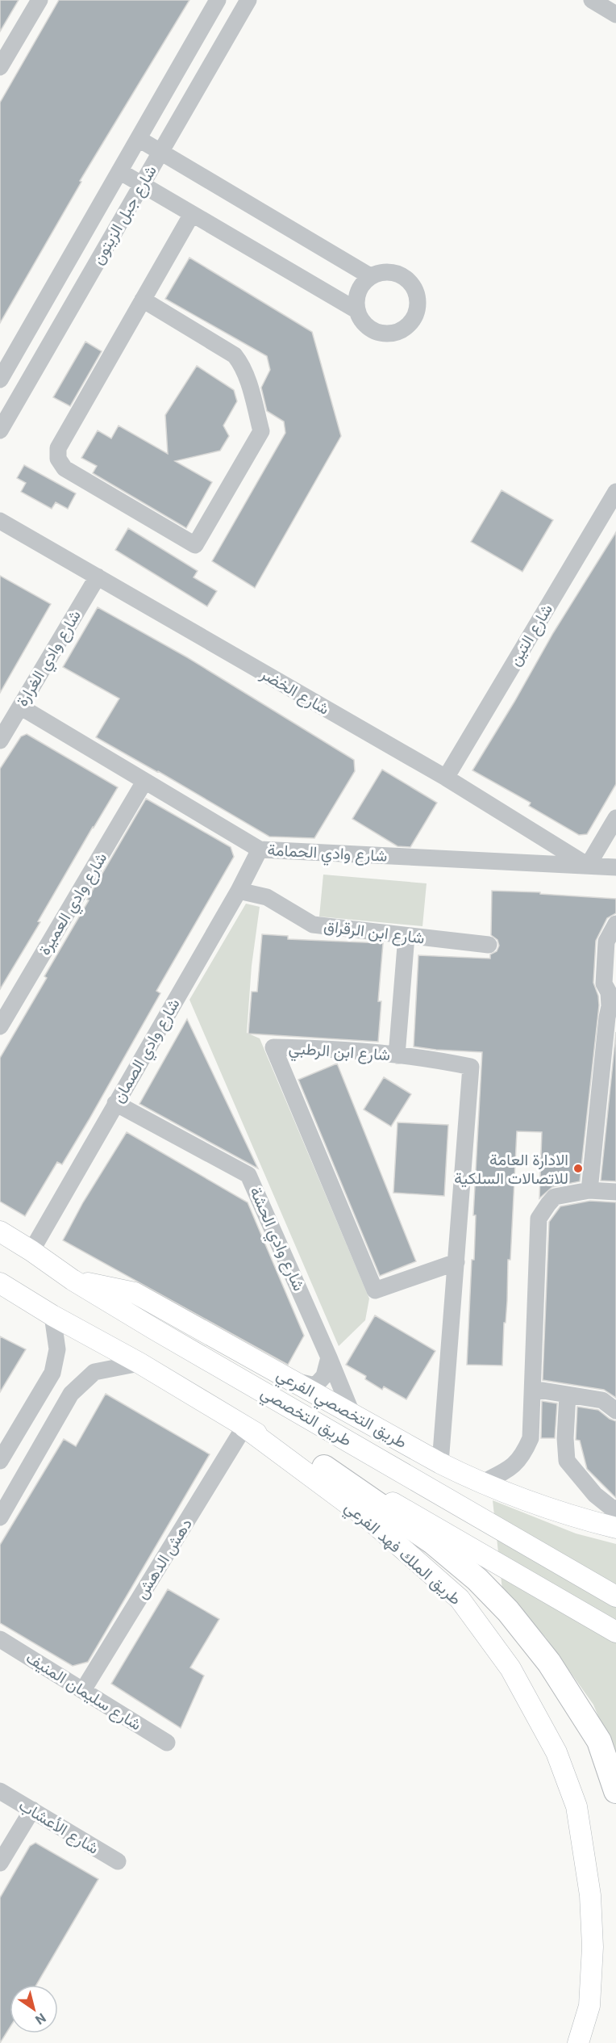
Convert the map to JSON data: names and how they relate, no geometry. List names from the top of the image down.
{
  "streets": {
    "main road": ["طريق التخصصي الفرعي", "طريق التخصصي", "طريق الملك فهد الفرعي"],
    "street": [
      "شارع جبل الزيتون",
      "شارع التين",
      "شارع وادي الغرارة",
      "شارع الخضر",
      "شارع وادي الحمامة",
      "شارع وادي العميرة",
      "شارع ابن الرقراق",
      "شارع وادي الصمان",
      "شارع ابن الرطبي",
      "شارع وادي الحشة",
      "دهش الدهش",
      "شارع سليمان المنيف",
      "شارع الأعشاب"
    ]
  },
  "crossings": [
    ["شارع التين", "شارع الخضر"],
    ["شارع وادي الغرارة", "شارع الخضر"],
    ["شارع وادي الغرارة", "شارع وادي الحمامة"],
    ["شارع الخضر", "شارع وادي الحمامة"],
    ["شارع وادي الحمامة", "شارع وادي العميرة"],
    ["شارع وادي الحمامة", "شارع وادي الصمان"],
    ["شارع ابن الرقراق", "شارع وادي الصمان"],
    ["شارع وادي الصمان", "شارع وادي الحشة"],
    ["شارع وادي الصمان", "طريق التخصصي"],
    ["شارع ابن الرطبي", "طريق التخصصي الفرعي"],
    ["شارع وادي الحشة", "طريق التخصصي الفرعي"],
    ["طريق التخصصي الفرعي", "طريق التخصصي"],
    ["طريق الملك فهد الفرعي", "دهش الدهش"],
    ["دهش الدهش", "شارع سليمان المنيف"]
  ],
  "places": ["الادارة العامة للاتصالات السلكية"],
  "north": "bottom right"
}
